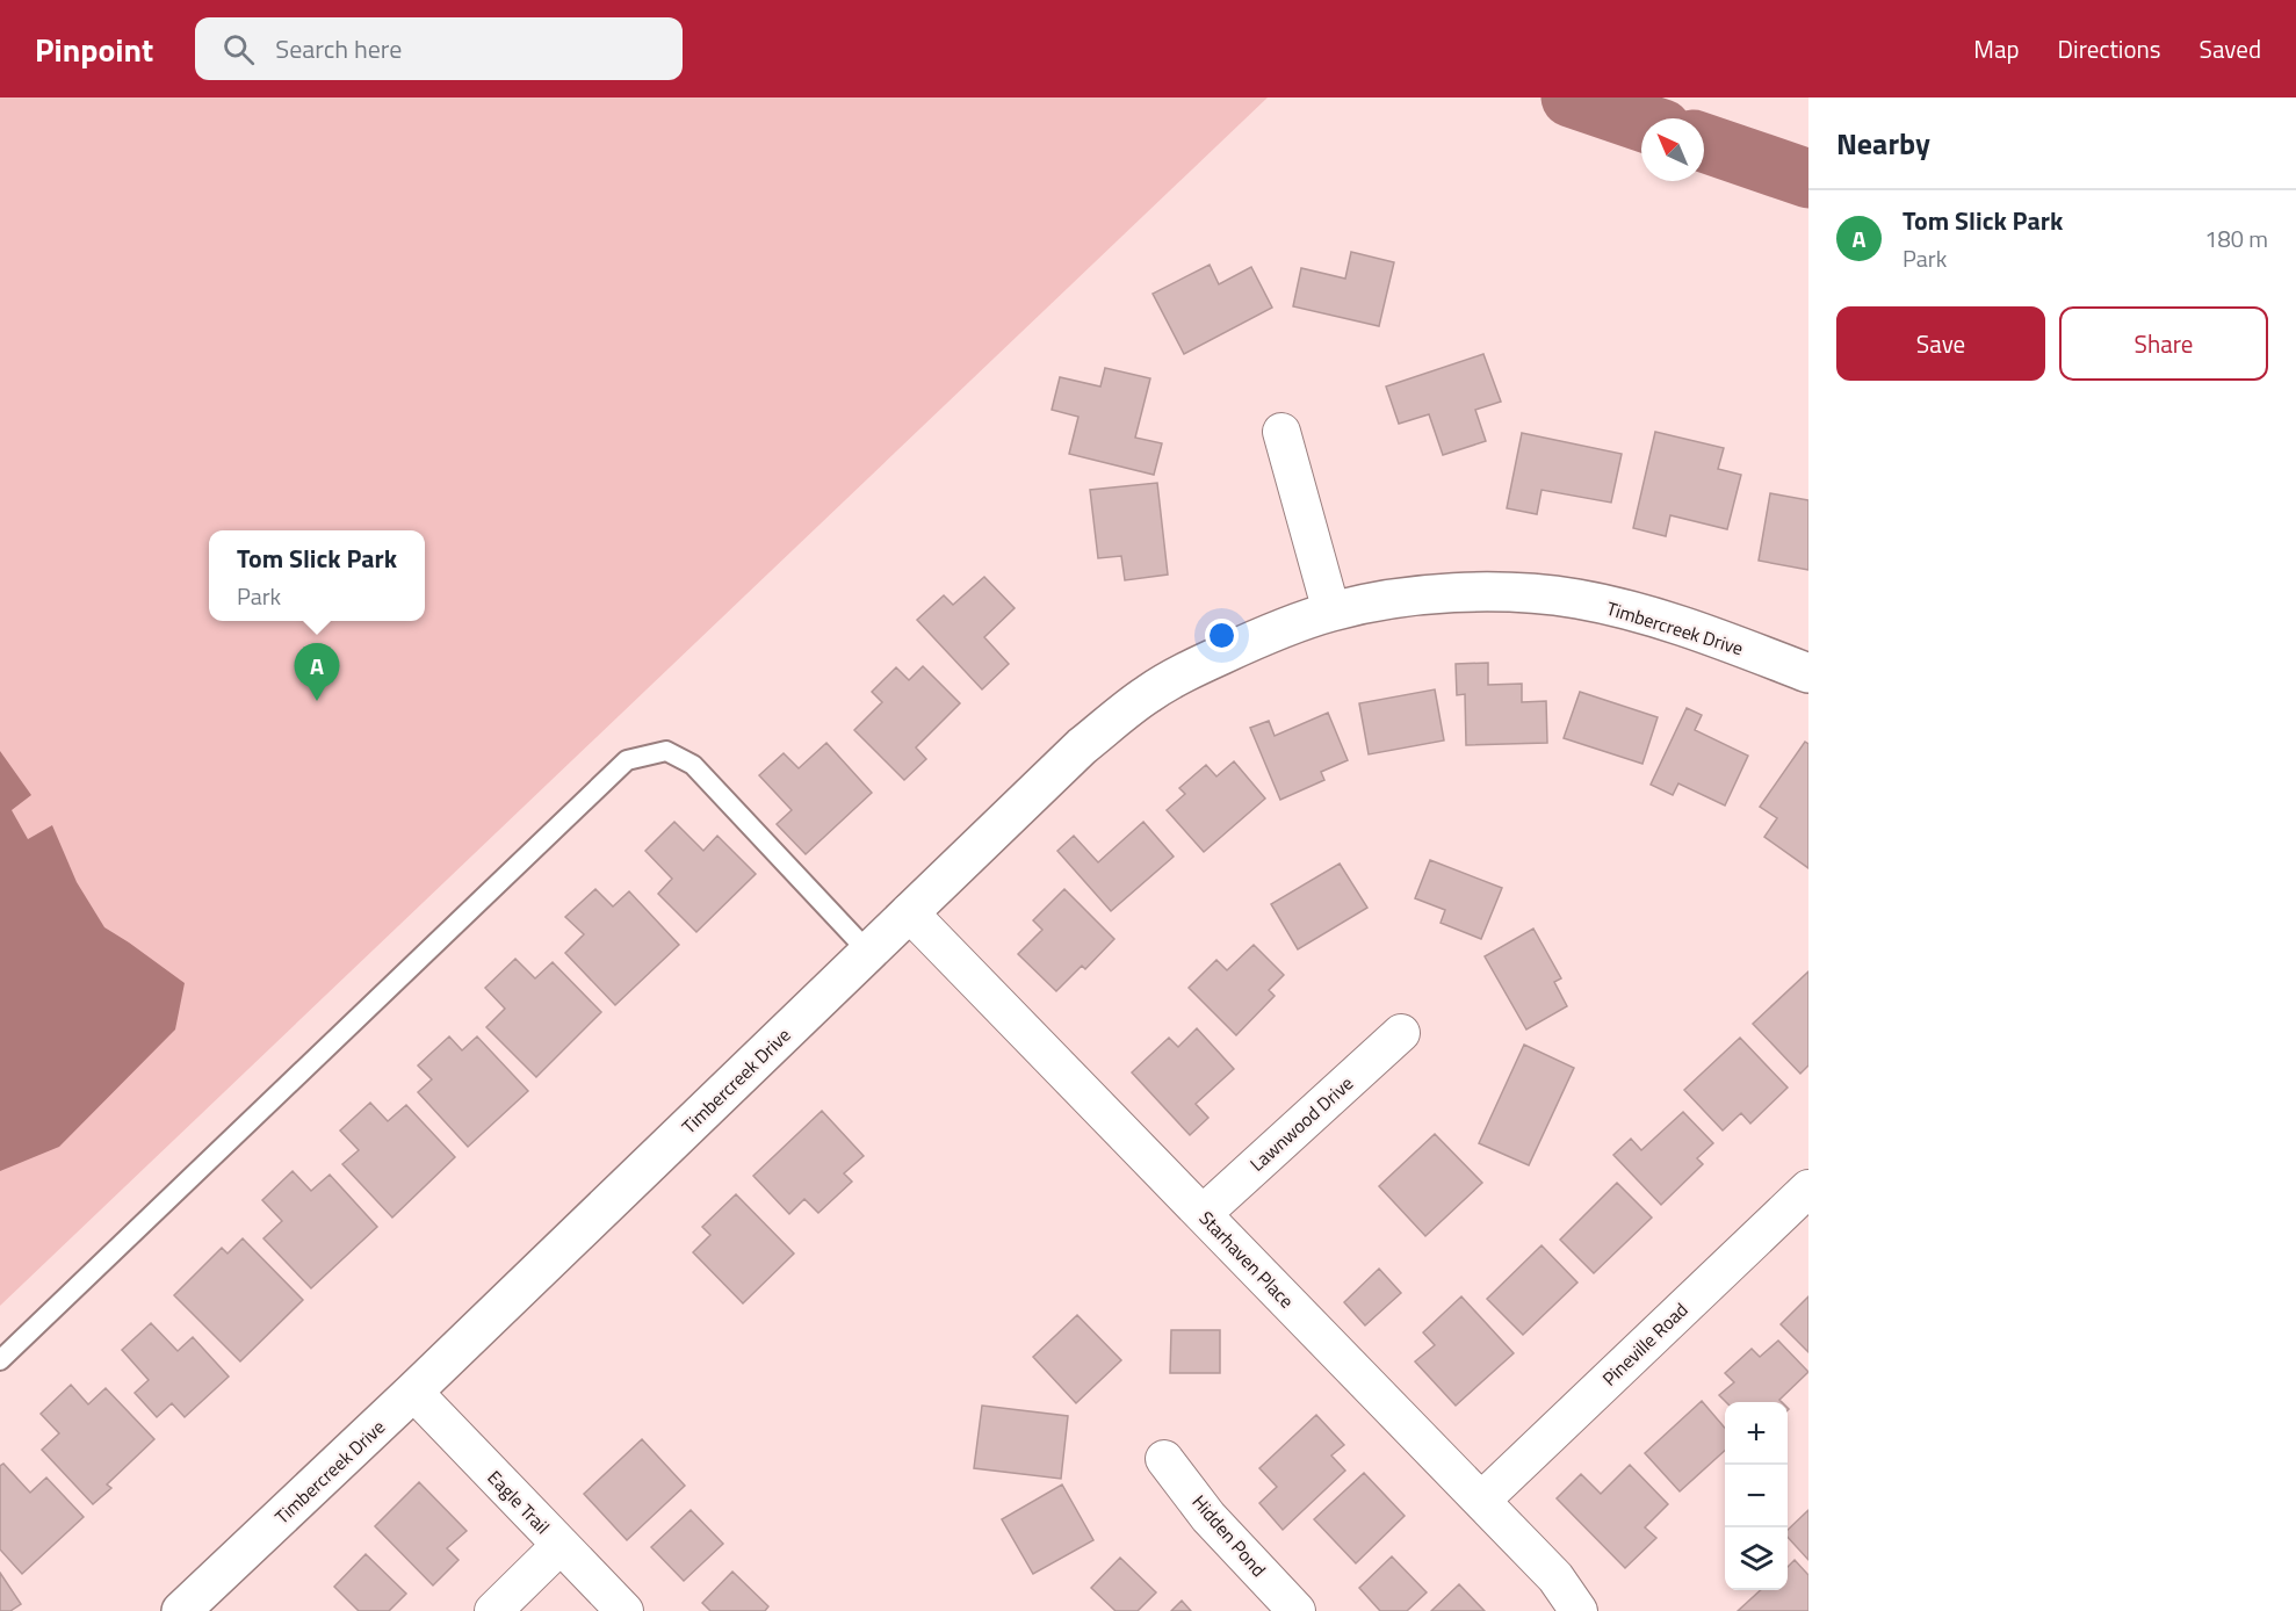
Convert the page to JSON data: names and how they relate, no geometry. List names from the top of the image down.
{
  "streets": {
    "street": [
      "Timbercreek Drive",
      "Lawnwood Drive",
      "Starhaven Place",
      "Pineville Road",
      "Eagle Trail",
      "Hidden Pond"
    ]
  },
  "crossings": [
    ["Timbercreek Drive", "Starhaven Place"],
    ["Timbercreek Drive", "Eagle Trail"],
    ["Lawnwood Drive", "Starhaven Place"],
    ["Starhaven Place", "Pineville Road"]
  ],
  "north": "top left",
  "page": {
    "header": "Pinpoint",
    "search": "Search here",
    "nav": ["Map", "Directions", "Saved"],
    "heading": "Nearby",
    "list": [
      {
        "mark": "A",
        "name": "Tom Slick Park",
        "note": "Park",
        "value": "180 m"
      }
    ],
    "buttons": ["Save", "Share"],
    "popup": ["Tom Slick Park", "Park"],
    "pins": "A",
    "map_buttons": ["+", "−"]
  }
}
